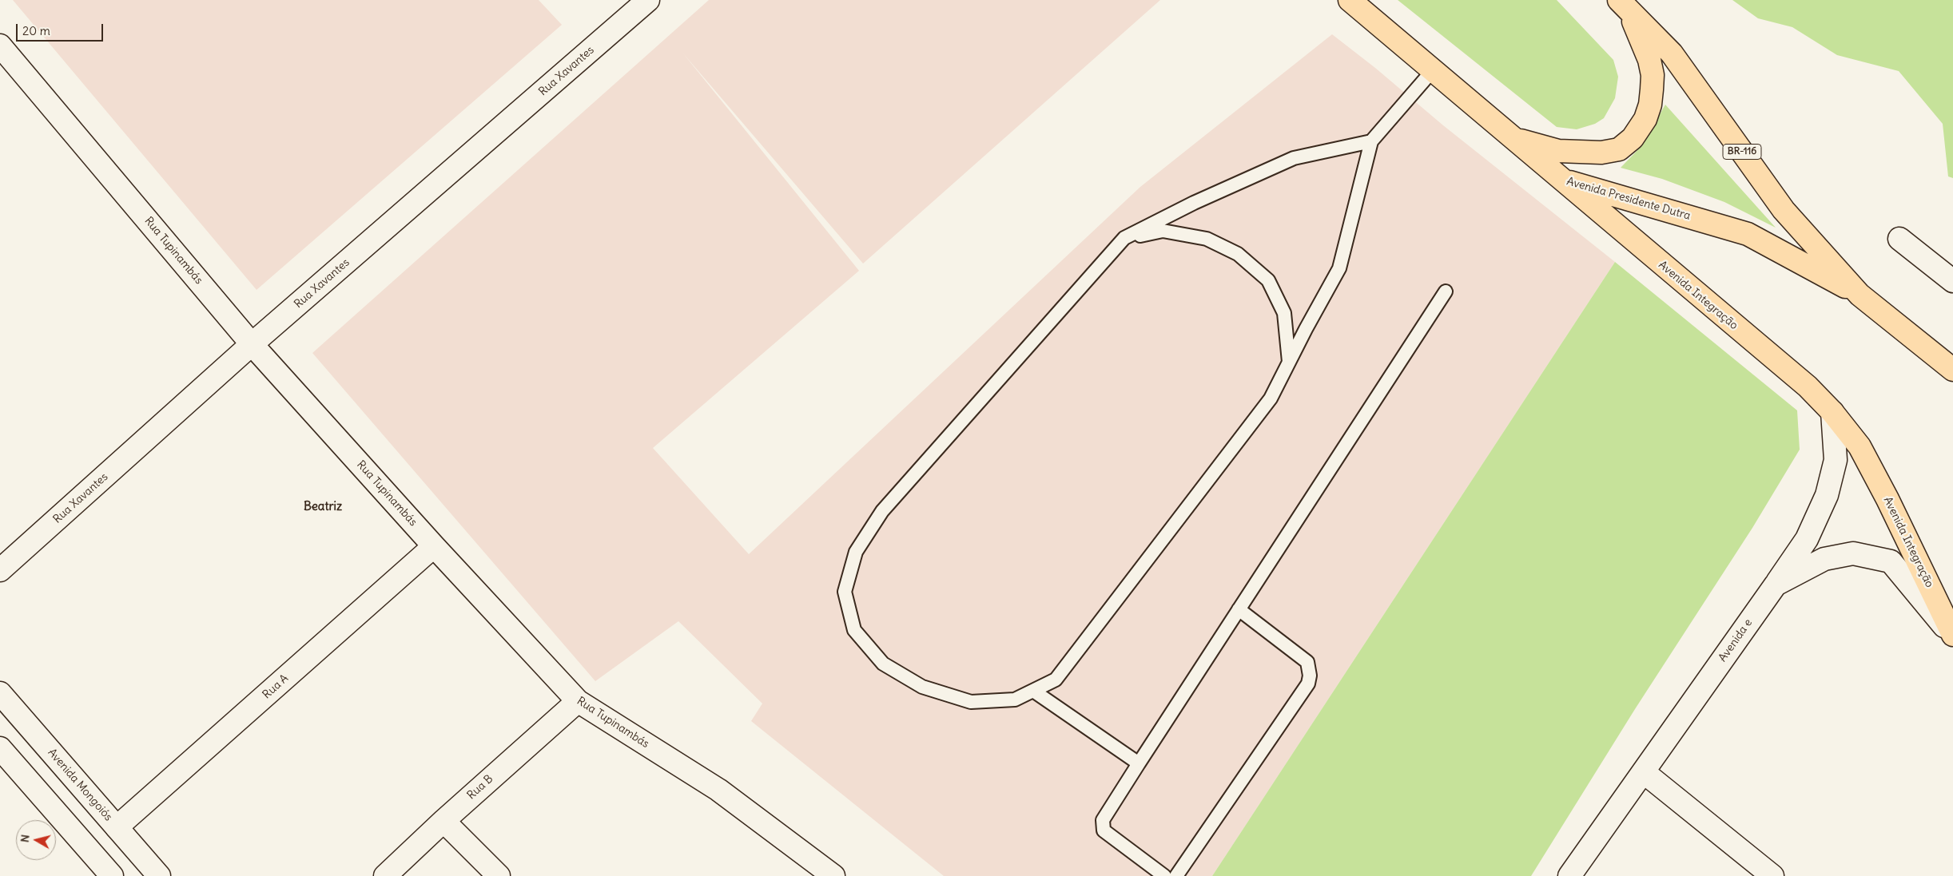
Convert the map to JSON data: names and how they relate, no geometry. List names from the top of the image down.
{
  "streets": {
    "highway": ["BR-116", "Avenida Presidente Dutra", "Avenida Integração"],
    "street": [
      "Rua Xavantes",
      "Rua Tupinambás",
      "Avenida e",
      "Rua A",
      "Avenida Mongoiós",
      "Rua B"
    ]
  },
  "crossings": [
    ["Rua Xavantes", "Rua Tupinambás"],
    ["Avenida Presidente Dutra", "Avenida Integração"],
    ["Rua Tupinambás", "Rua A"],
    ["Rua Tupinambás", "Rua B"],
    ["Avenida Integração", "Avenida e"],
    ["Rua A", "Avenida Mongoiós"]
  ],
  "districts": ["Beatriz"],
  "scale_bar": "20 m",
  "north": "left"
}
